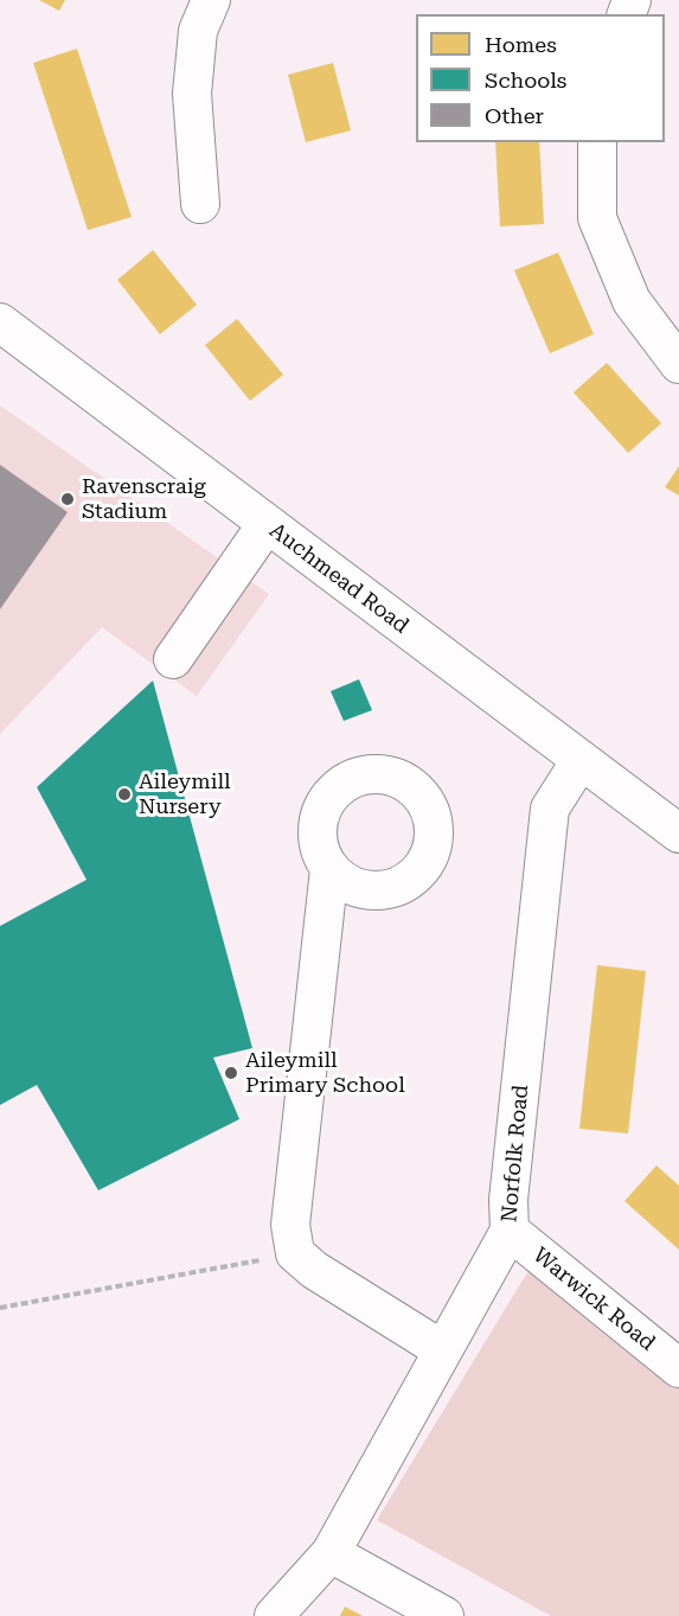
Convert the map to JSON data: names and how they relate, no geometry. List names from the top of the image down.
{
  "streets": {
    "street": ["Auchmead Road", "Norfolk Road", "Warwick Road"]
  },
  "crossings": [
    ["Auchmead Road", "Norfolk Road"],
    ["Norfolk Road", "Warwick Road"]
  ],
  "places": ["Ravenscraig Stadium", "Aileymill Nursery", "Aileymill Primary School"],
  "legend": ["Homes", "Schools", "Other"]
}
